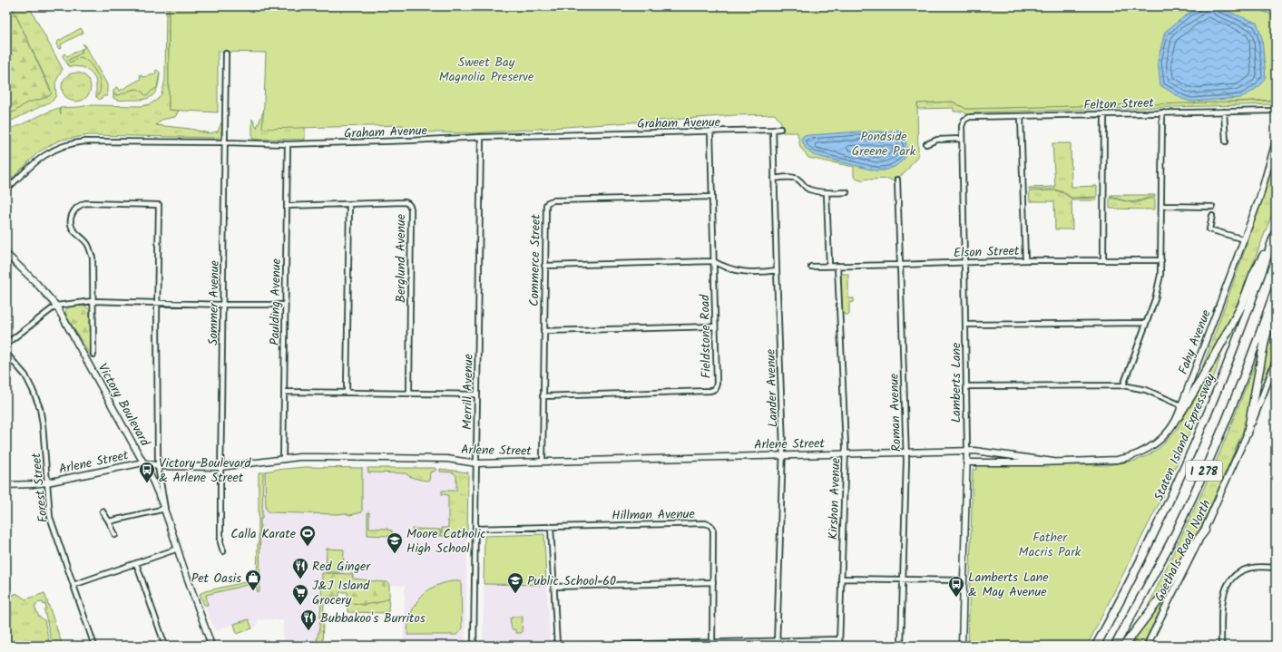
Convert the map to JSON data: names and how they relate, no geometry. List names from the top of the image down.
{
  "streets": {
    "highway": ["Staten Island Expressway", "I 278"],
    "main road": [
      "Fahy Avenue",
      "Lamberts Lane",
      "Victory Boulevard",
      "Arlene Street",
      "Goethals Road North"
    ],
    "street": [
      "Felton Street",
      "Graham Avenue",
      "Elson Street",
      "Berglund Avenue",
      "Commerce Street",
      "Paulding Avenue",
      "Sommer Avenue",
      "Fieldstone Road",
      "Lander Avenue",
      "Merrill Avenue",
      "Roman Avenue",
      "Forest Street",
      "Kirshon Avenue",
      "Hillman Avenue"
    ]
  },
  "crossings": [
    ["Felton Street", "Lamberts Lane"],
    ["Graham Avenue", "Paulding Avenue"],
    ["Graham Avenue", "Sommer Avenue"],
    ["Graham Avenue", "Fieldstone Road"],
    ["Graham Avenue", "Lander Avenue"],
    ["Graham Avenue", "Merrill Avenue"],
    ["Elson Street", "Lamberts Lane"],
    ["Elson Street", "Roman Avenue"],
    ["Elson Street", "Kirshon Avenue"],
    ["Berglund Avenue", "Paulding Avenue"],
    ["Commerce Street", "Fieldstone Road"],
    ["Commerce Street", "Arlene Street"],
    ["Paulding Avenue", "Arlene Street"],
    ["Sommer Avenue", "Arlene Street"],
    ["Fahy Avenue", "Lamberts Lane"],
    ["Fahy Avenue", "Arlene Street"],
    ["Lamberts Lane", "Arlene Street"],
    ["Lander Avenue", "Arlene Street"],
    ["Merrill Avenue", "Arlene Street"],
    ["Merrill Avenue", "Hillman Avenue"],
    ["Victory Boulevard", "Arlene Street"],
    ["Roman Avenue", "Arlene Street"],
    ["Arlene Street", "Forest Street"],
    ["Arlene Street", "Kirshon Avenue"]
  ],
  "parks": ["Sweet Bay Magnolia Preserve", "Pondside Greene Park", "Father Macris Park"],
  "places": {
    "bus stop": ["Victory Boulevard & Arlene Street", "Lamberts Lane & May Avenue"],
    "sports": ["Calla Karate"],
    "school or university": ["Moore Catholic High School", "Public School 60"],
    "restaurant": ["Red Ginger", "Bubbakoo's Burritos"],
    "shop": ["Pet Oasis"],
    "supermarket": ["J&J Island Grocery"]
  }
}
